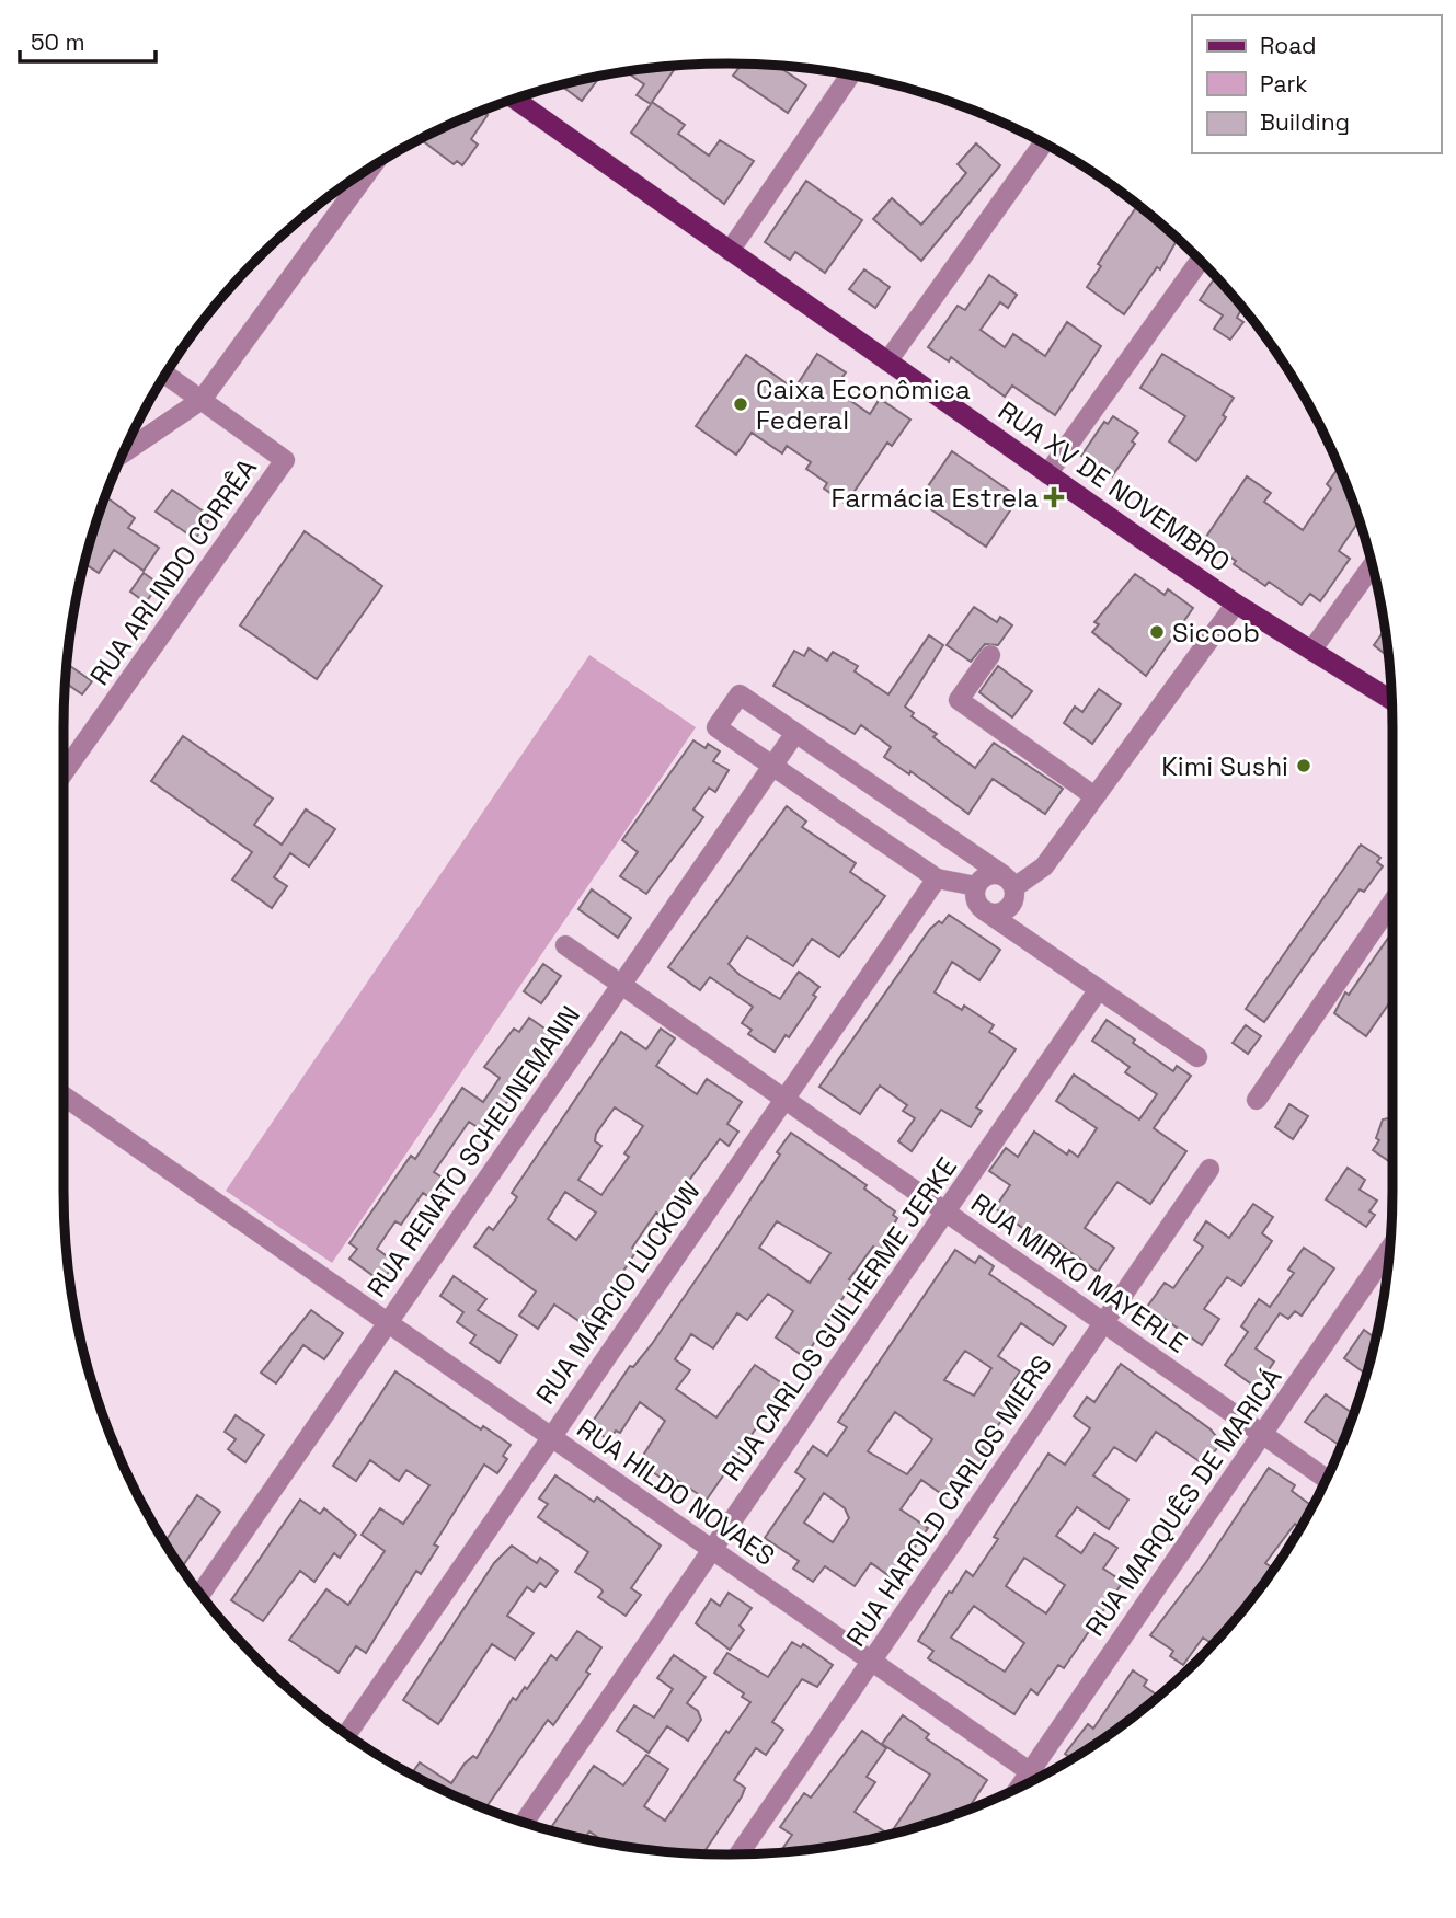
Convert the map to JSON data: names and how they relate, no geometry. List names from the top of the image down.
{
  "streets": {
    "main road": ["RUA XV DE NOVEMBRO"],
    "street": [
      "RUA ARLINDO CORRÊA",
      "RUA RENATO SCHEUNEMANN",
      "RUA MIRKO MAYERLE",
      "RUA MÁRCIO LUCKOW",
      "RUA CARLOS GUILHERME JERKE",
      "RUA HILDO NOVAES",
      "RUA HAROLD CARLOS MIERS",
      "RUA MARQUÊS DE MARICÁ"
    ]
  },
  "crossings": [
    ["RUA RENATO SCHEUNEMANN", "RUA MIRKO MAYERLE"],
    ["RUA RENATO SCHEUNEMANN", "RUA HILDO NOVAES"],
    ["RUA MIRKO MAYERLE", "RUA MÁRCIO LUCKOW"],
    ["RUA MIRKO MAYERLE", "RUA CARLOS GUILHERME JERKE"],
    ["RUA MIRKO MAYERLE", "RUA HAROLD CARLOS MIERS"],
    ["RUA MIRKO MAYERLE", "RUA MARQUÊS DE MARICÁ"],
    ["RUA MÁRCIO LUCKOW", "RUA HILDO NOVAES"],
    ["RUA CARLOS GUILHERME JERKE", "RUA HILDO NOVAES"],
    ["RUA HILDO NOVAES", "RUA HAROLD CARLOS MIERS"],
    ["RUA HILDO NOVAES", "RUA MARQUÊS DE MARICÁ"]
  ],
  "places": {
    "other": ["Caixa Econômica Federal", "Sicoob", "Kimi Sushi"],
    "health": ["Farmácia Estrela"]
  },
  "legend": ["Road", "Park", "Building"],
  "scale_bar": "50 m"
}
